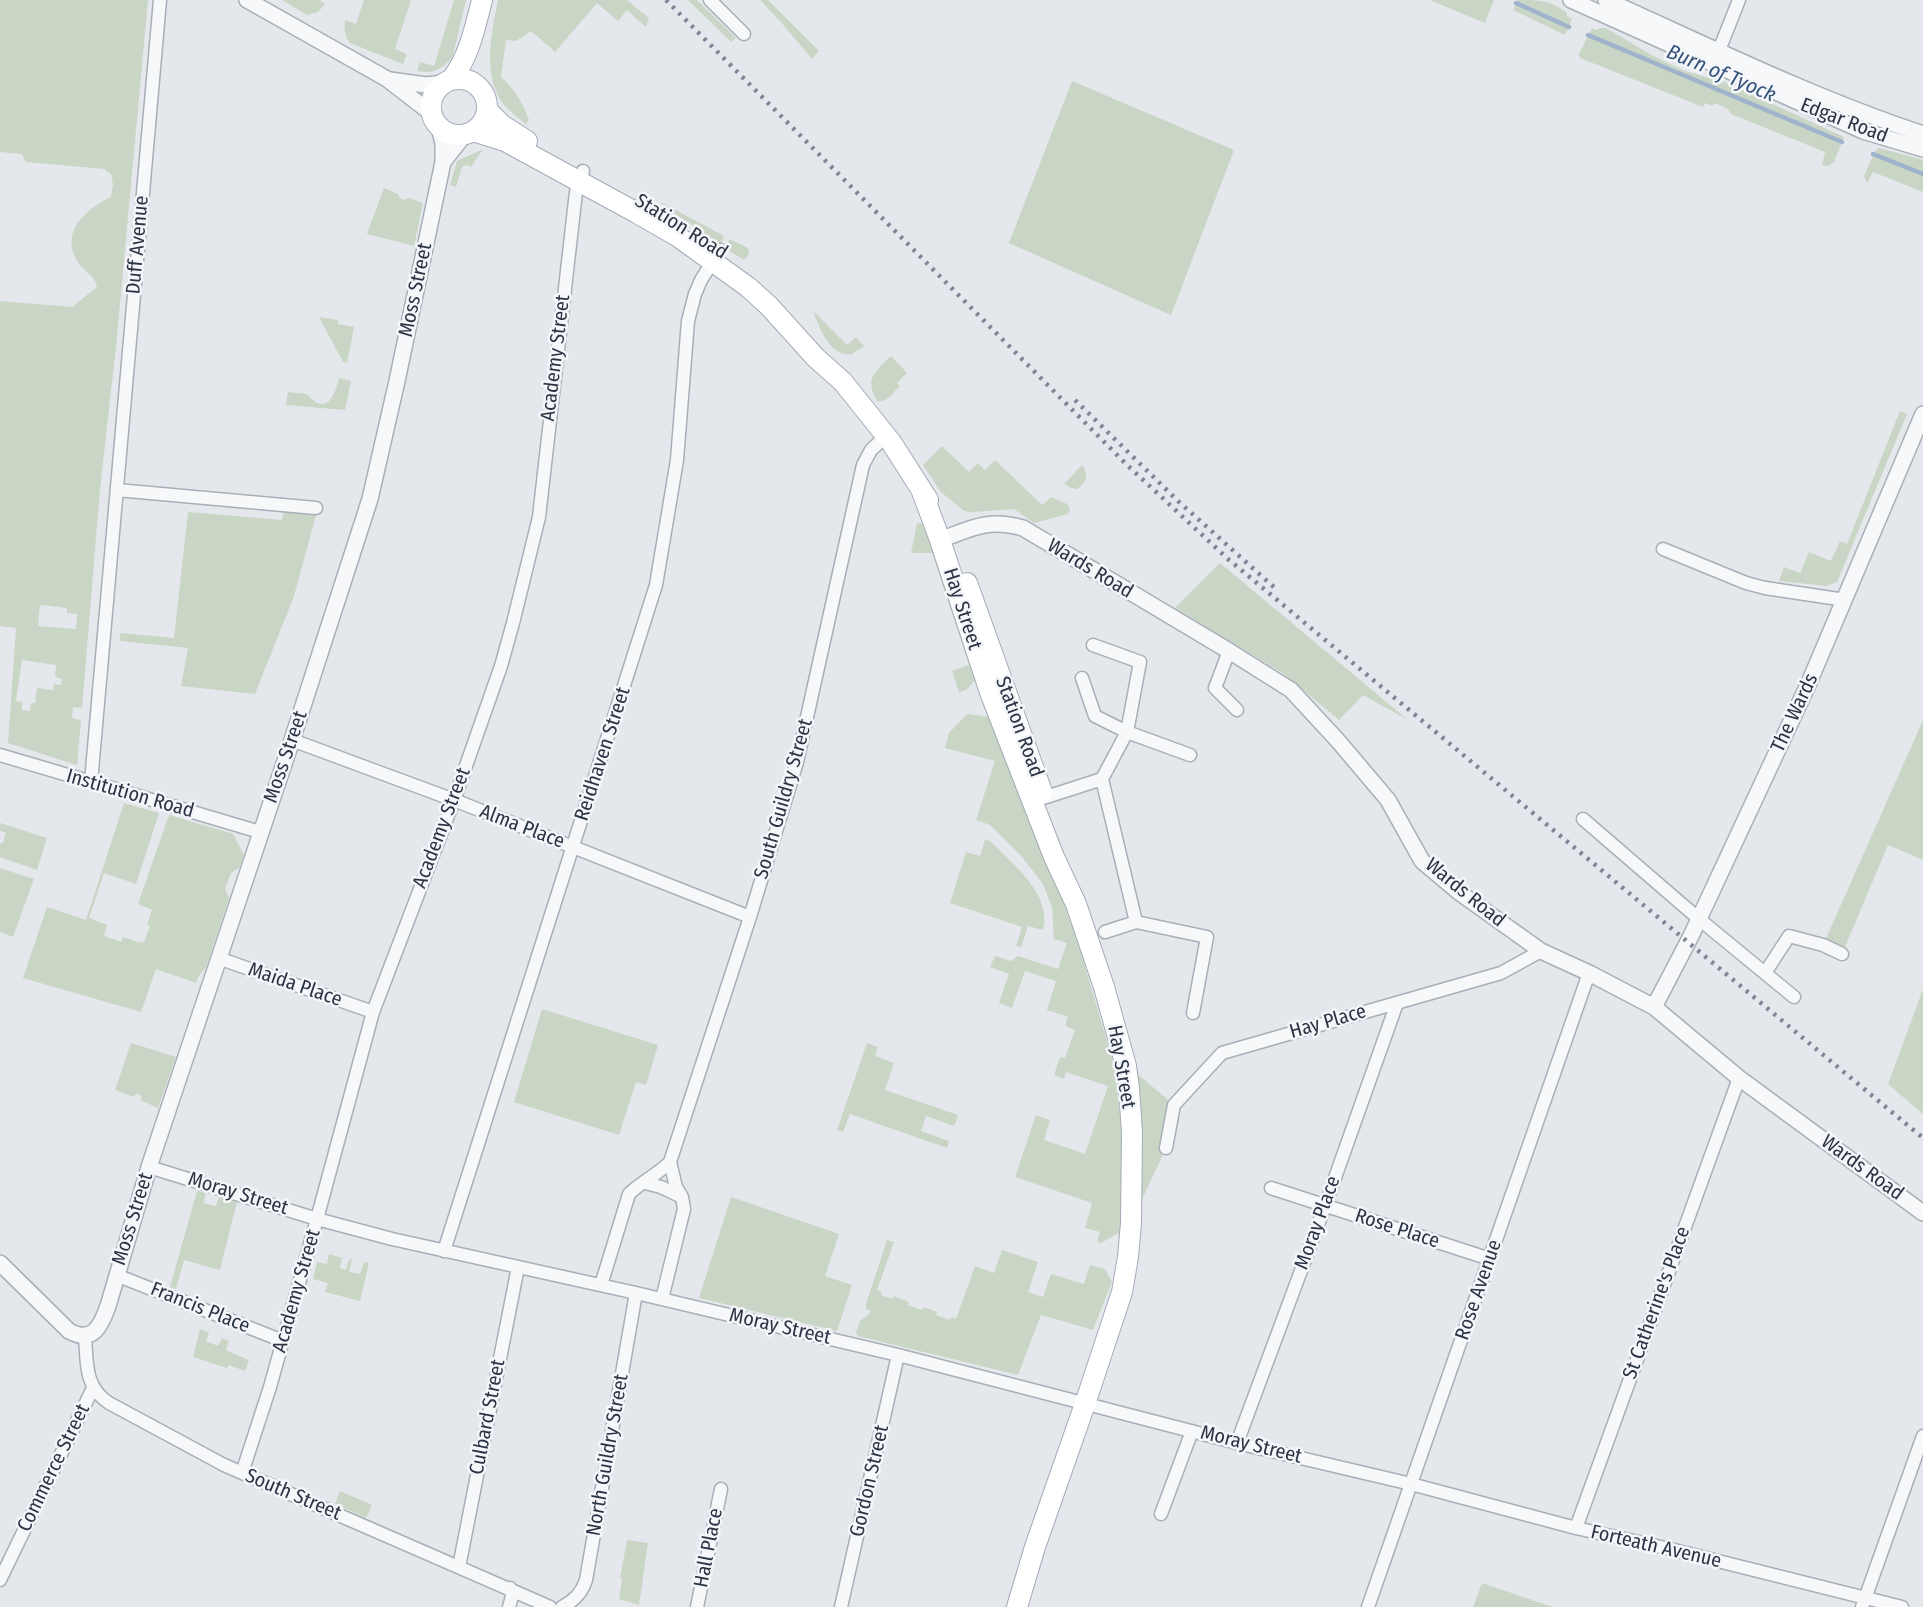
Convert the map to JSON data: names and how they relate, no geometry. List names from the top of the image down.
{
  "streets": {
    "main road": ["Station Road", "Hay Street"],
    "street": [
      "Edgar Road",
      "Duff Avenue",
      "Moss Street",
      "Academy Street",
      "Wards Road",
      "The Wards",
      "Reidhaven Street",
      "Institution Road",
      "South Guildry Street",
      "Alma Place",
      "Maida Place",
      "Hay Place",
      "Moray Street",
      "Moray Place",
      "Rose Place",
      "Rose Avenue",
      "St Catherine's Place",
      "Francis Place",
      "Culbard Street",
      "North Guildry Street",
      "Commerce Street",
      "Gordon Street",
      "South Street",
      "Forteath Avenue",
      "Hall Place"
    ]
  },
  "crossings": [
    ["Station Road", "Moss Street"],
    ["Station Road", "Academy Street"],
    ["Station Road", "Wards Road"],
    ["Station Road", "Hay Street"],
    ["Station Road", "Reidhaven Street"],
    ["Station Road", "South Guildry Street"],
    ["Duff Avenue", "Institution Road"],
    ["Moss Street", "Institution Road"],
    ["Moss Street", "Alma Place"],
    ["Moss Street", "Maida Place"],
    ["Moss Street", "Moray Street"],
    ["Moss Street", "Francis Place"],
    ["Academy Street", "Alma Place"],
    ["Academy Street", "Maida Place"],
    ["Academy Street", "Moray Street"],
    ["Academy Street", "Francis Place"],
    ["Academy Street", "South Street"],
    ["Wards Road", "Hay Street"],
    ["Wards Road", "The Wards"],
    ["Wards Road", "Hay Place"],
    ["Wards Road", "Rose Avenue"],
    ["Wards Road", "St Catherine's Place"],
    ["Hay Street", "Moray Street"],
    ["Reidhaven Street", "Alma Place"],
    ["Reidhaven Street", "Moray Street"],
    ["South Guildry Street", "Alma Place"],
    ["Hay Place", "Moray Place"],
    ["Moray Street", "Moray Place"],
    ["Moray Street", "Rose Avenue"],
    ["Moray Street", "Culbard Street"],
    ["Moray Street", "North Guildry Street"],
    ["Moray Street", "Gordon Street"],
    ["Moray Street", "Forteath Avenue"],
    ["Moray Place", "Rose Place"],
    ["Rose Place", "Rose Avenue"],
    ["Rose Avenue", "Forteath Avenue"],
    ["St Catherine's Place", "Forteath Avenue"],
    ["Culbard Street", "South Street"],
    ["Commerce Street", "South Street"]
  ],
  "water": ["Burn of Tyock"]
}
